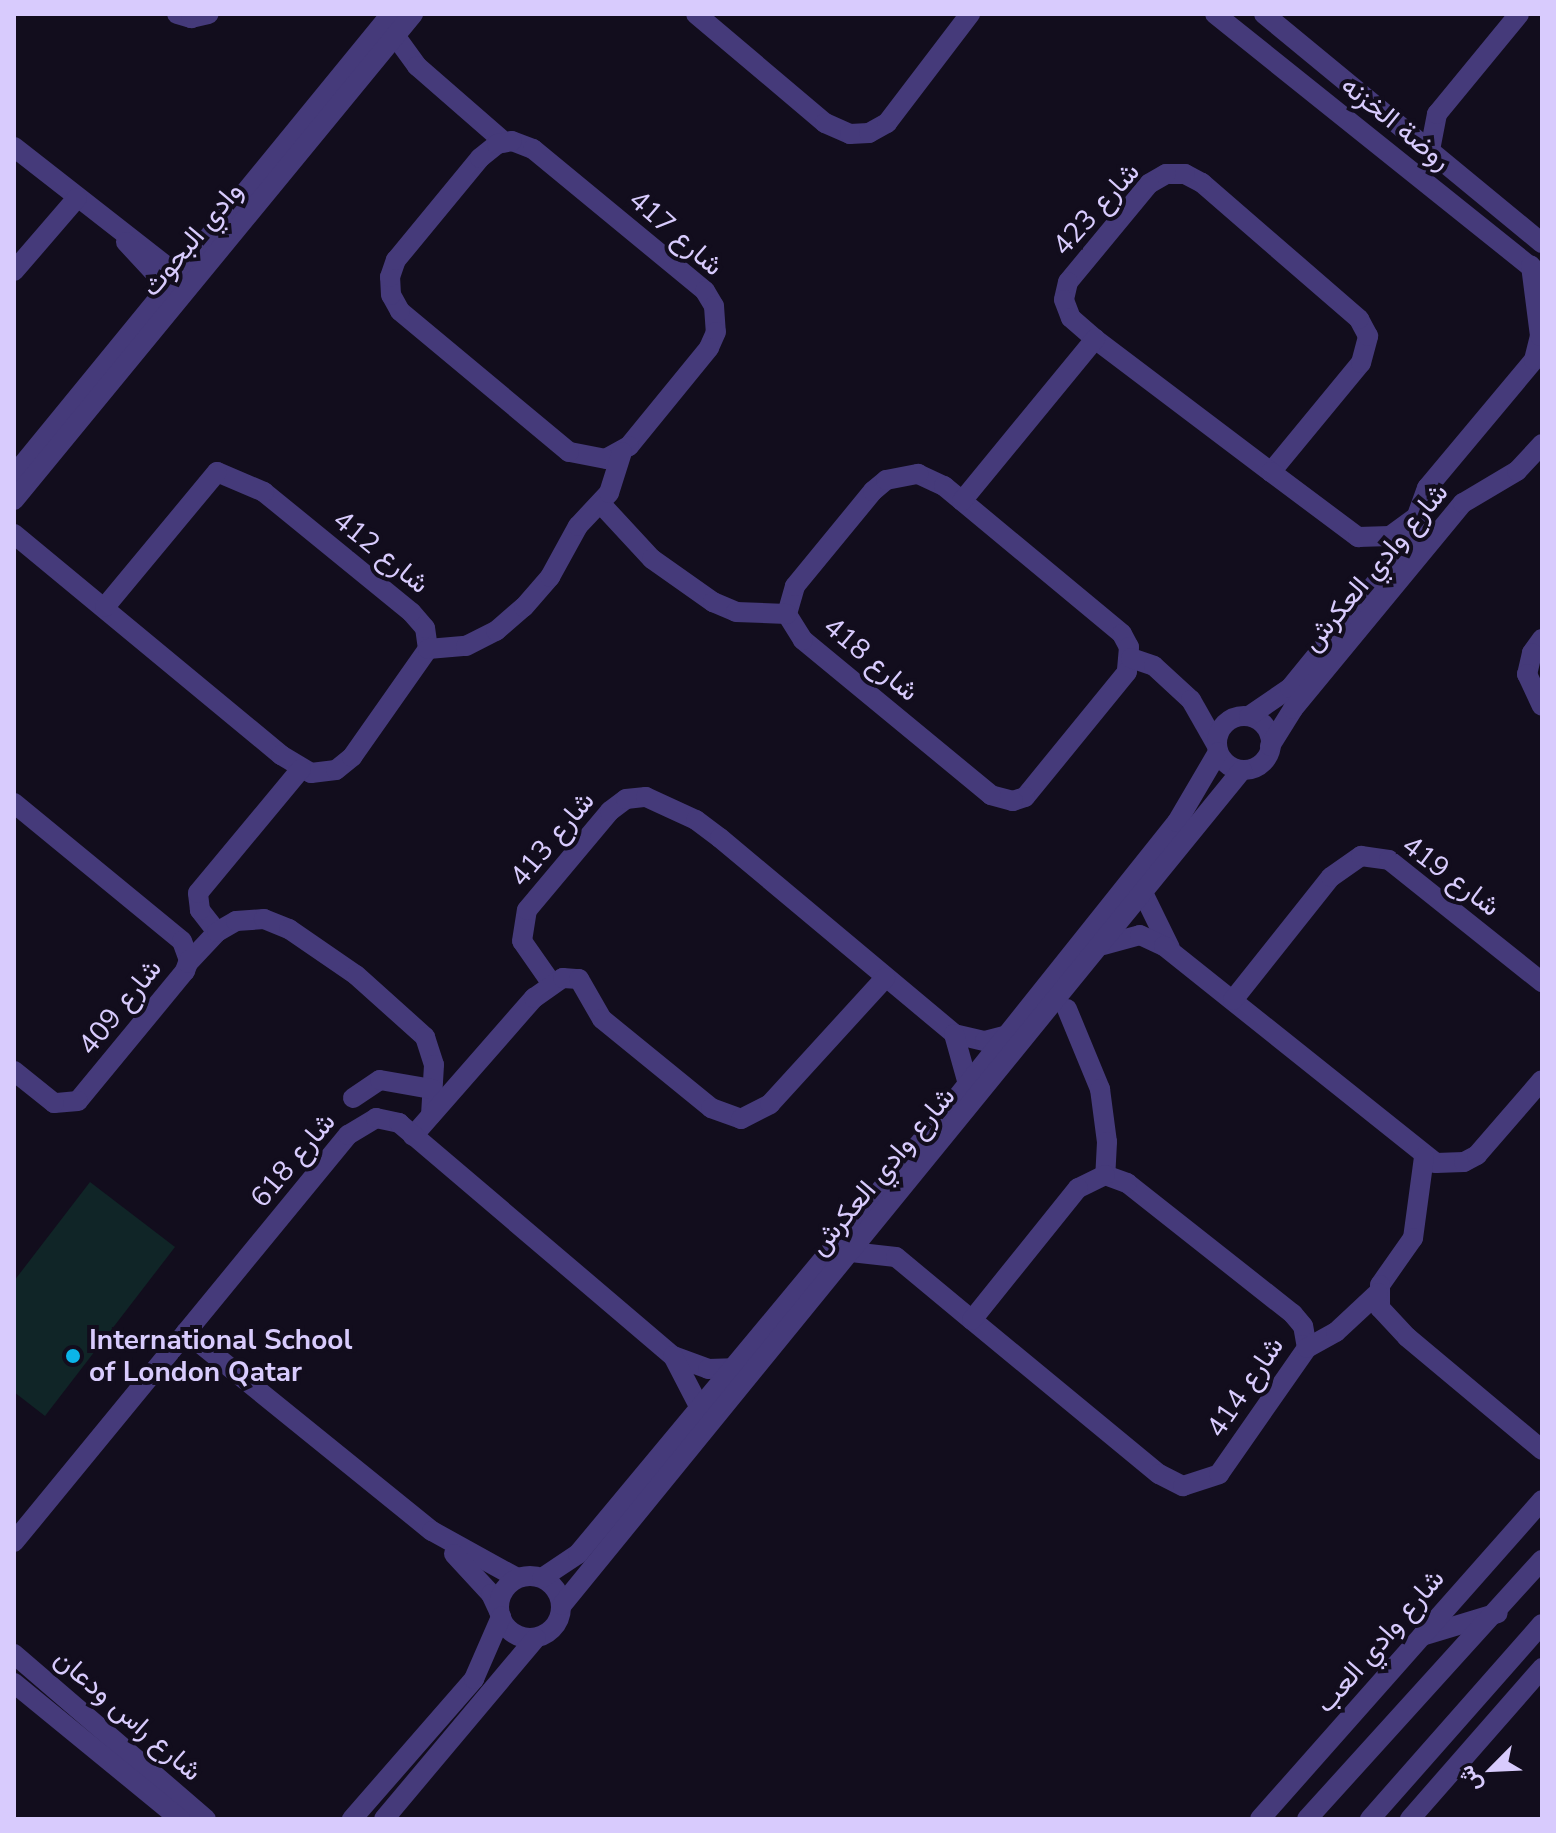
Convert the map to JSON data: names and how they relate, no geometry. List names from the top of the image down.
{
  "streets": {
    "street": [
      "روضة الخزنه",
      "شارع 423",
      "شارع 417",
      "وادي البحوث",
      "شارع 412",
      "شارع وادي العكرش",
      "شارع 418",
      "شارع 413",
      "شارع 419",
      "شارع 409",
      "شارع 618",
      "شارع 414",
      "شارع وادي العب",
      "شارع راس ودعان"
    ]
  },
  "crossings": [
    ["شارع وادي العكرش", "شارع 618"],
    ["شارع وادي العكرش", "شارع 414"]
  ],
  "places": ["International School of London Qatar"],
  "north": "bottom left"
}
